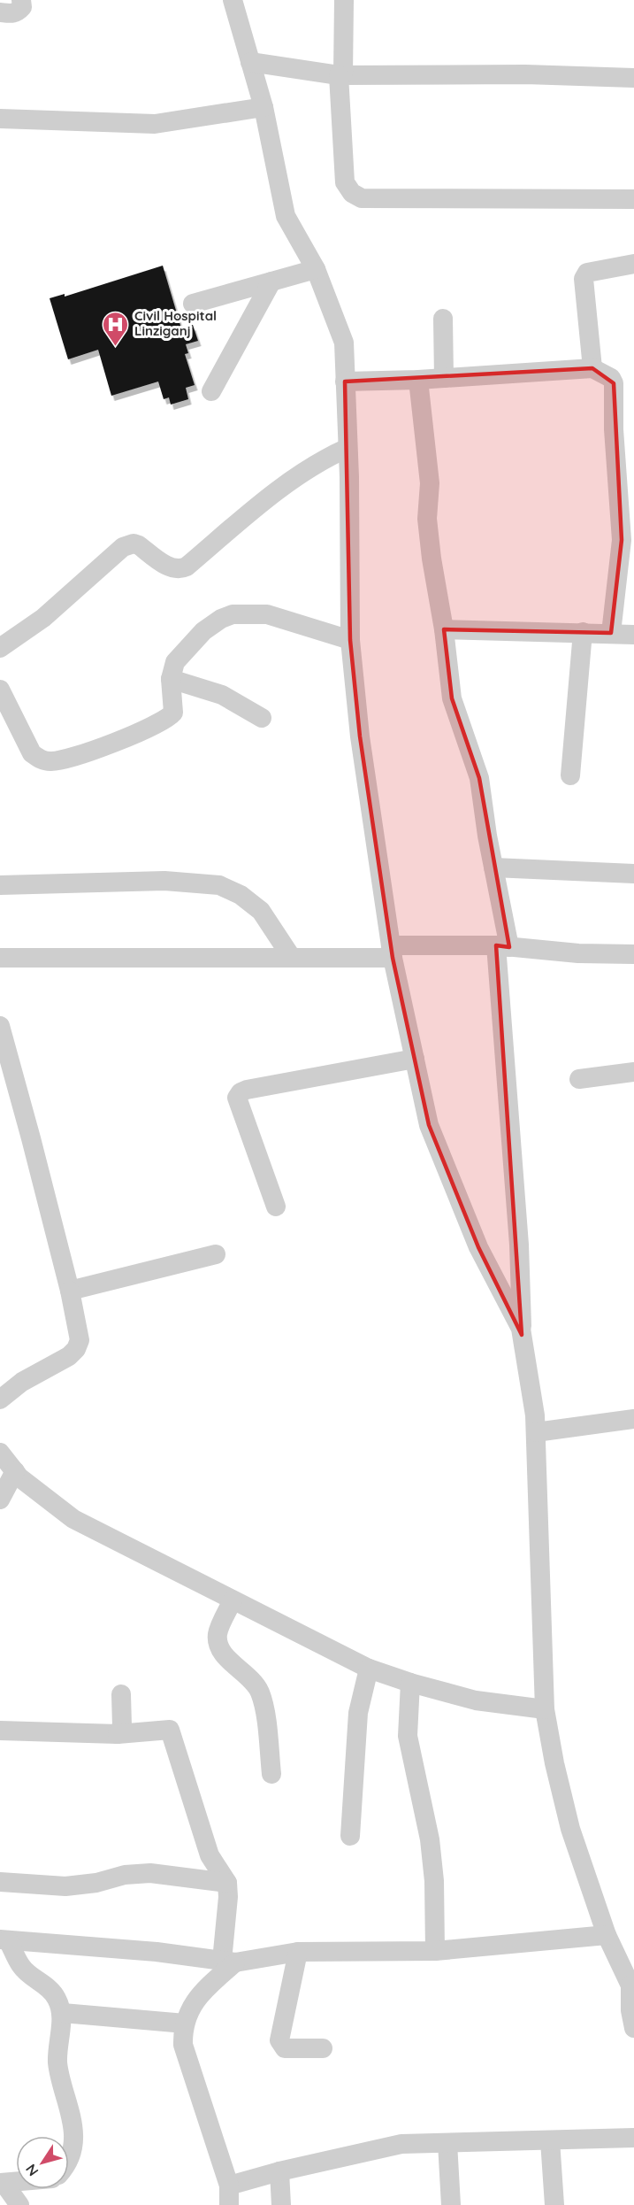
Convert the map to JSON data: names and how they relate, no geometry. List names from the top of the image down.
{
  "places": {
    "hospital": ["Civil Hospital Linziganj"]
  },
  "north": "bottom left"
}
